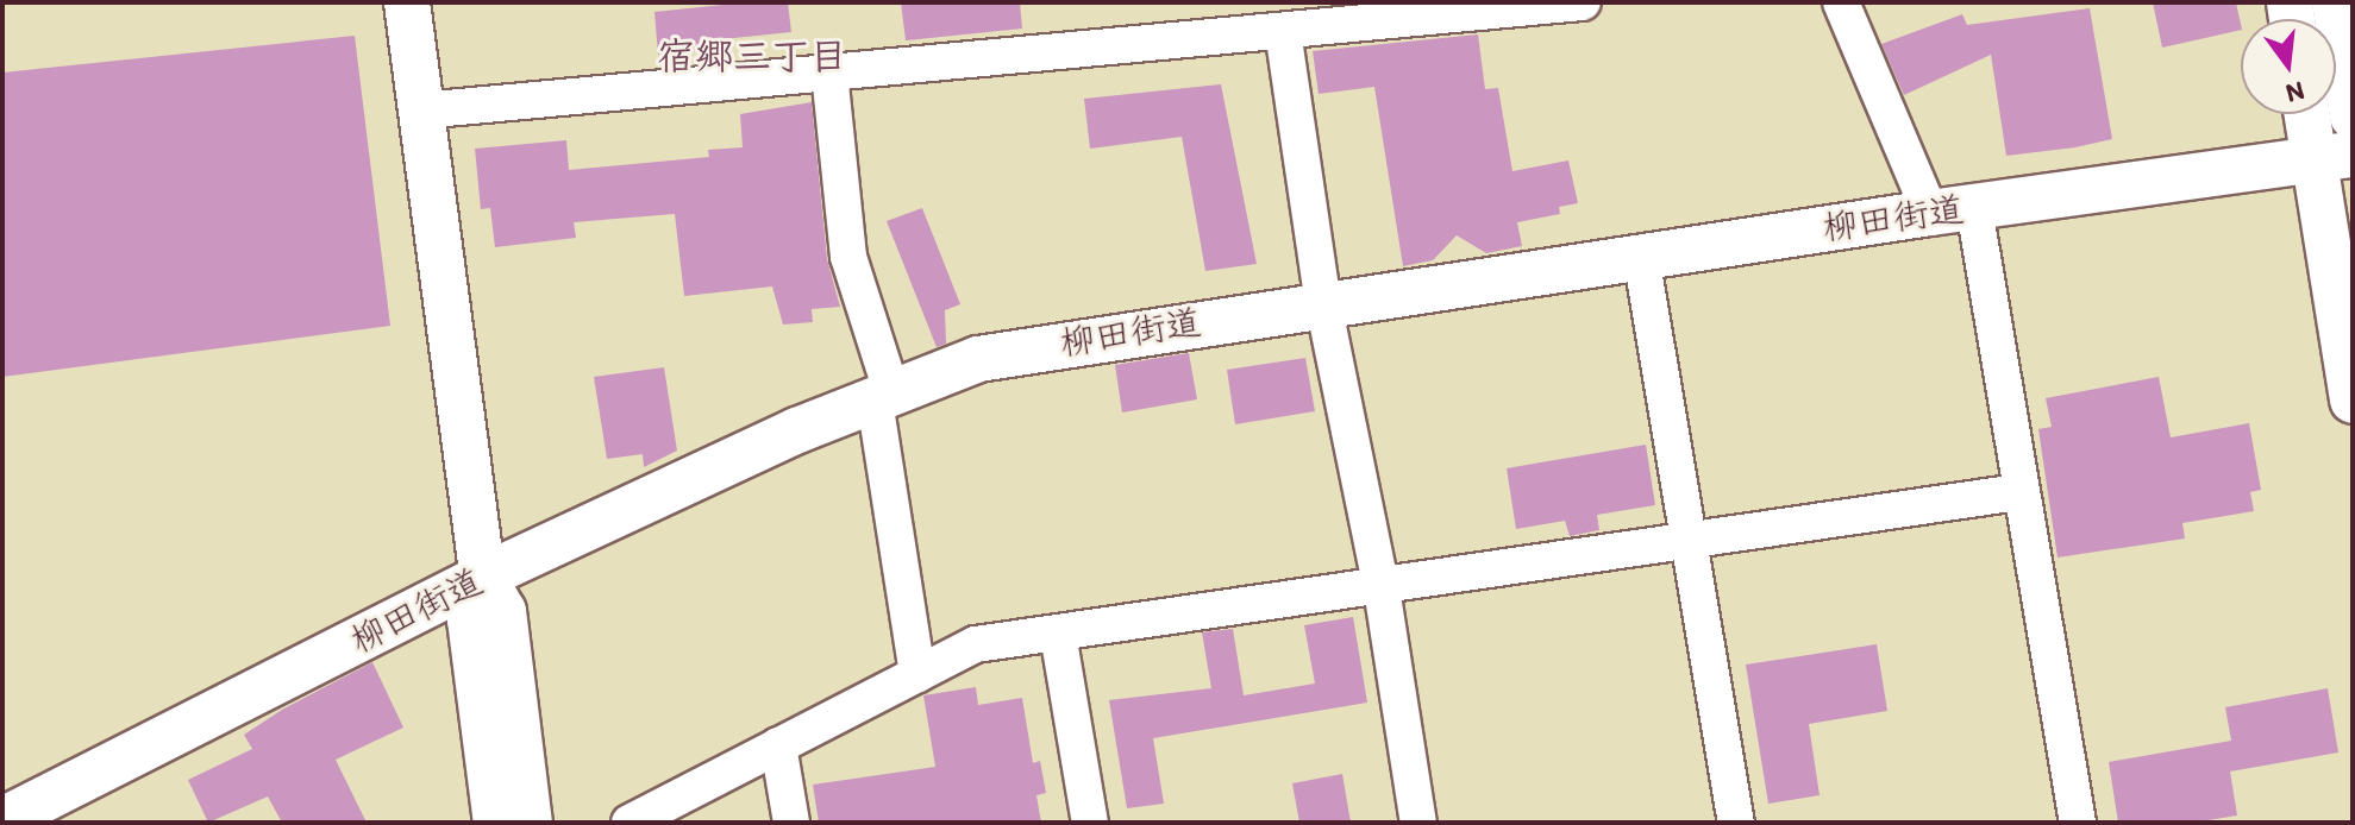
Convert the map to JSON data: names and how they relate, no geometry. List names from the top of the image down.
{
  "streets": {
    "street": ["柳田街道"]
  },
  "districts": ["宿郷三丁目"],
  "north": "bottom"
}
